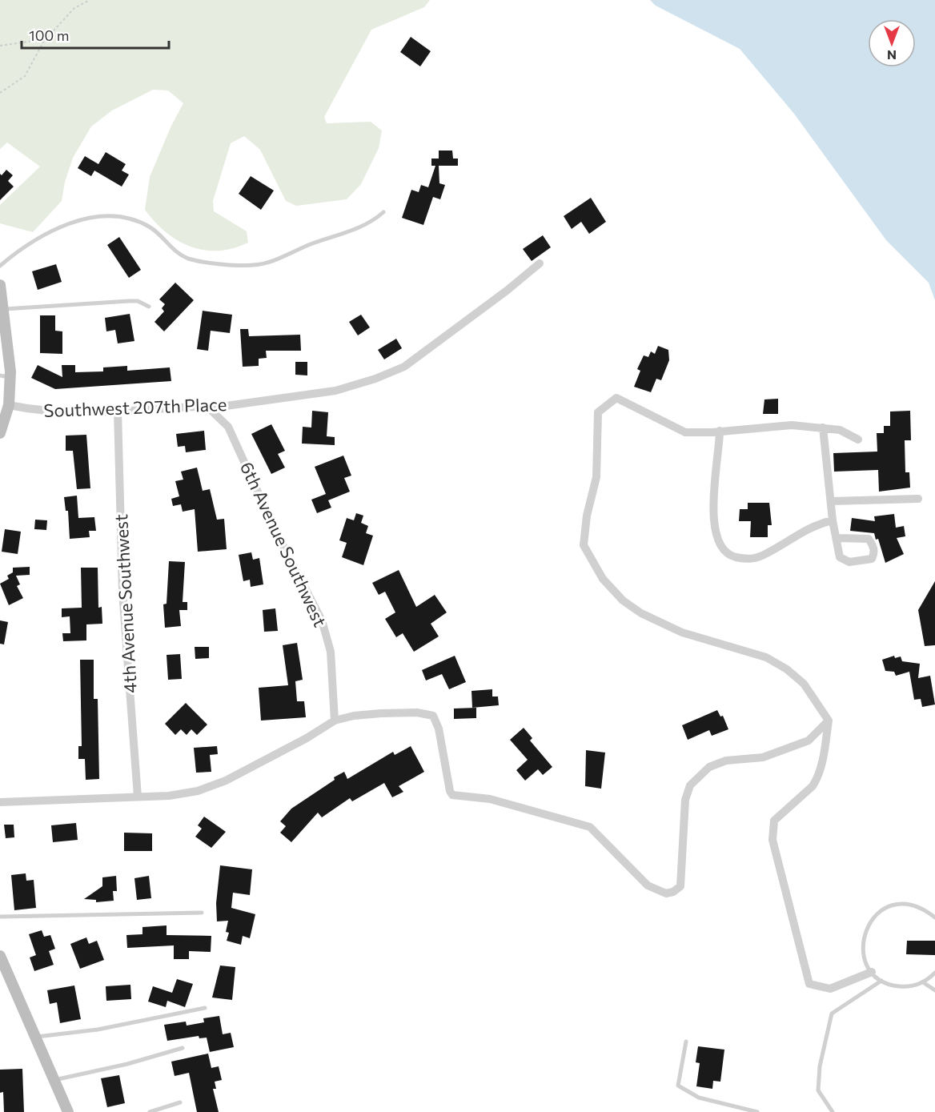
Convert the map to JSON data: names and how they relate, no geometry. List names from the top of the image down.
{
  "streets": {
    "street": ["Southwest 207th Place", "6th Avenue Southwest", "4th Avenue Southwest"]
  },
  "crossings": [
    ["Southwest 207th Place", "6th Avenue Southwest"],
    ["Southwest 207th Place", "4th Avenue Southwest"]
  ],
  "scale_bar": "100 m",
  "north": "bottom"
}
